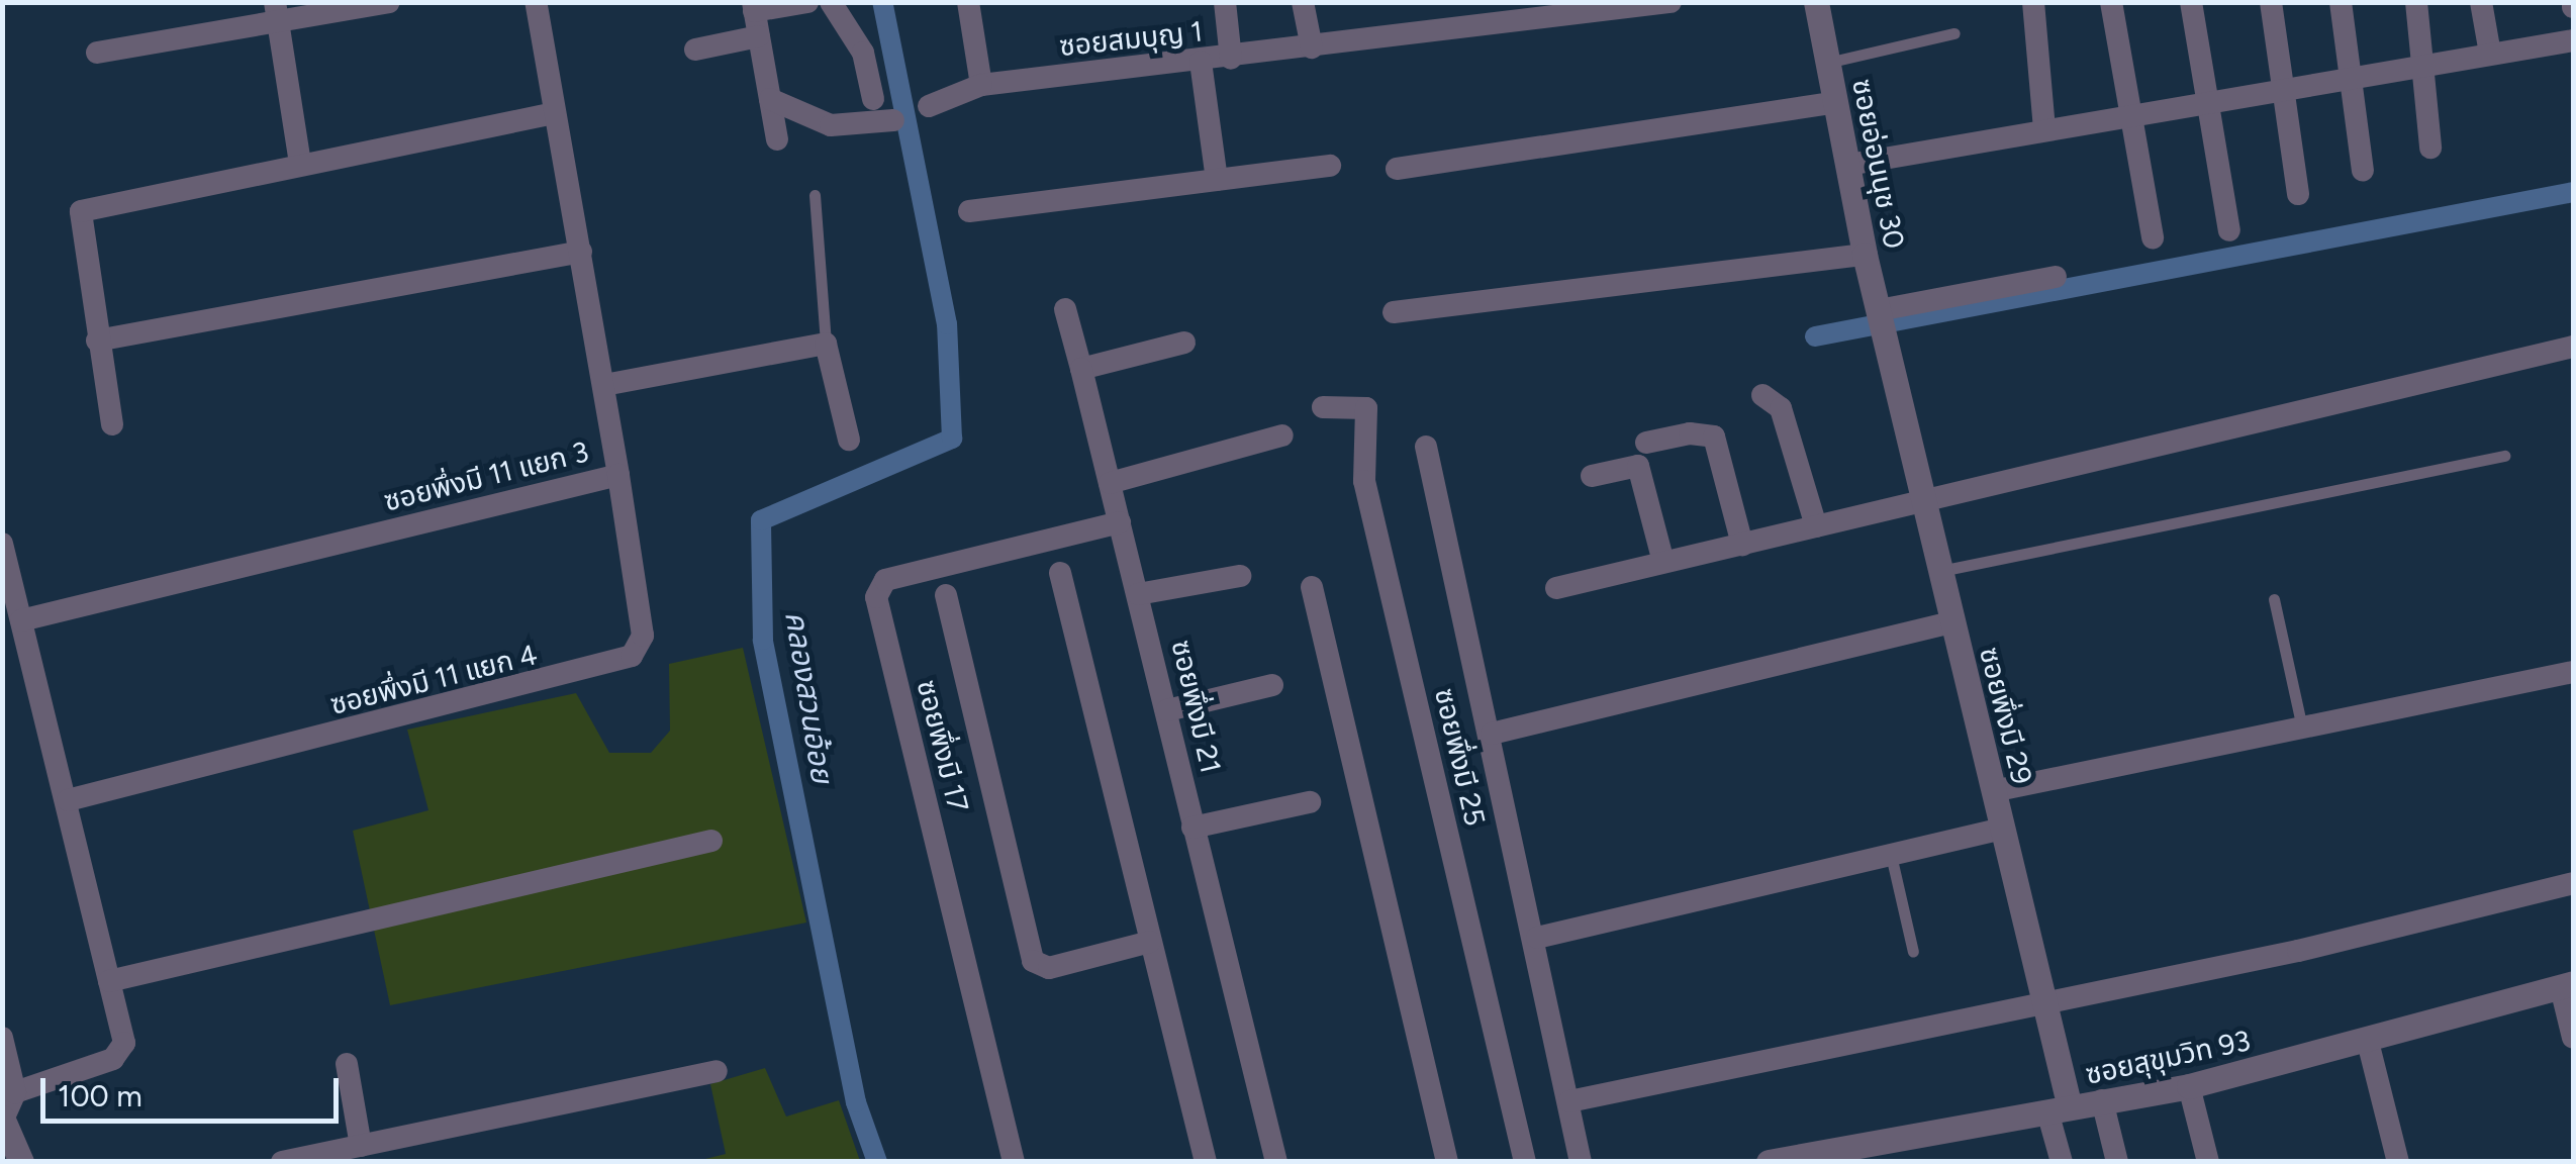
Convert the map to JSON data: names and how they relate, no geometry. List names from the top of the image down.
{
  "streets": {
    "street": [
      "ซอยสมบุญ 1",
      "ซอยอ่อนนุช 30",
      "ซอยพึ่งมี 11 แยก 3",
      "ซอยพึ่งมี 11 แยก 4",
      "ซอยพึ่งมี 21",
      "ซอยพึ่งมี 29",
      "ซอยพึ่งมี 17",
      "ซอยพึ่งมี 25",
      "ซอยสุขุมวิท 93"
    ]
  },
  "crossings": [
    ["ซอยอ่อนนุช 30", "ซอยพึ่งมี 29"],
    ["ซอยพึ่งมี 11 แยก 3", "ซอยพึ่งมี 11 แยก 4"],
    ["ซอยพึ่งมี 21", "ซอยพึ่งมี 17"],
    ["ซอยพึ่งมี 29", "ซอยสุขุมวิท 93"]
  ],
  "water": ["คลองสวนอ้อย"],
  "scale_bar": "100 m"
}
